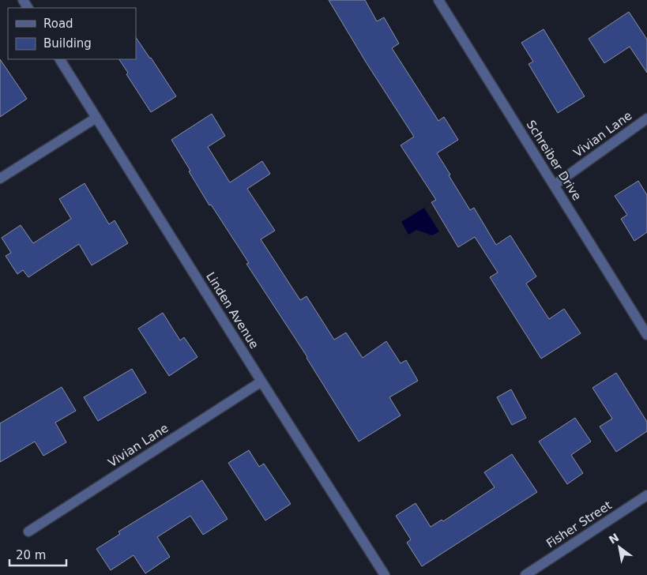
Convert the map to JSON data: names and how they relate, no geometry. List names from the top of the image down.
{
  "streets": {
    "street": [
      "Vivian Lane",
      "Schreiber Drive",
      "Linden Avenue",
      "Fisher Street"
    ]
  },
  "crossings": [
    ["Vivian Lane", "Schreiber Drive"],
    ["Vivian Lane", "Linden Avenue"]
  ],
  "legend": ["Road", "Building"],
  "scale_bar": "20 m",
  "north": "top left"
}
